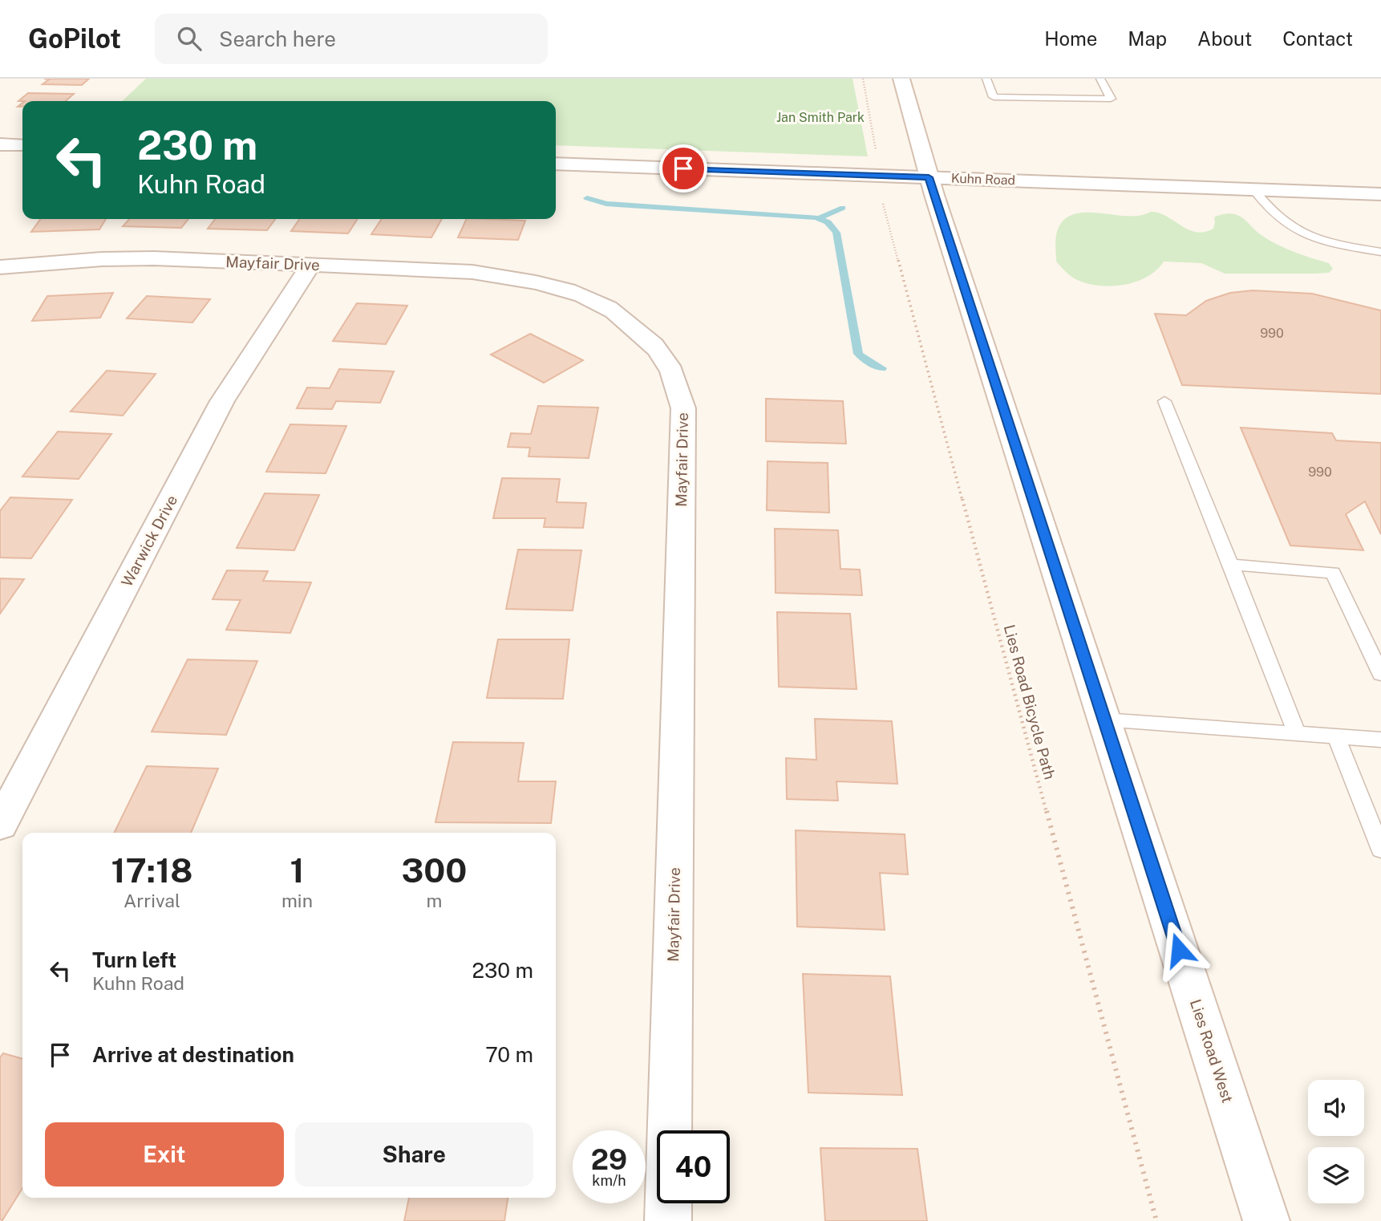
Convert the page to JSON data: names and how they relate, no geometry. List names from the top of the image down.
{
  "streets": {
    "street": [
      "Kuhn Road",
      "Mayfair Drive",
      "Warwick Drive",
      "Lies Road West"
    ],
    "path": ["Lies Road Bicycle Path"]
  },
  "crossings": [
    ["Kuhn Road", "Lies Road West"],
    ["Mayfair Drive", "Warwick Drive"]
  ],
  "parks": ["Jan Smith Park"],
  "house_numbers": ["990", "990"],
  "page": {
    "header": "GoPilot",
    "search": "Search here",
    "nav": [
      "Home",
      "Map",
      "About",
      "Contact"
    ],
    "turn": ["230 m", "Kuhn Road"],
    "eta": [
      "17:18",
      "Arrival",
      "1",
      "min",
      "300",
      "m"
    ],
    "list": [
      {
        "name": "Turn left",
        "note": "Kuhn Road",
        "value": "230 m"
      },
      {
        "name": "Arrive at destination",
        "value": "70 m"
      }
    ],
    "buttons": ["Exit", "Share"],
    "speed": "29 km/h",
    "limit": "40"
  }
}
